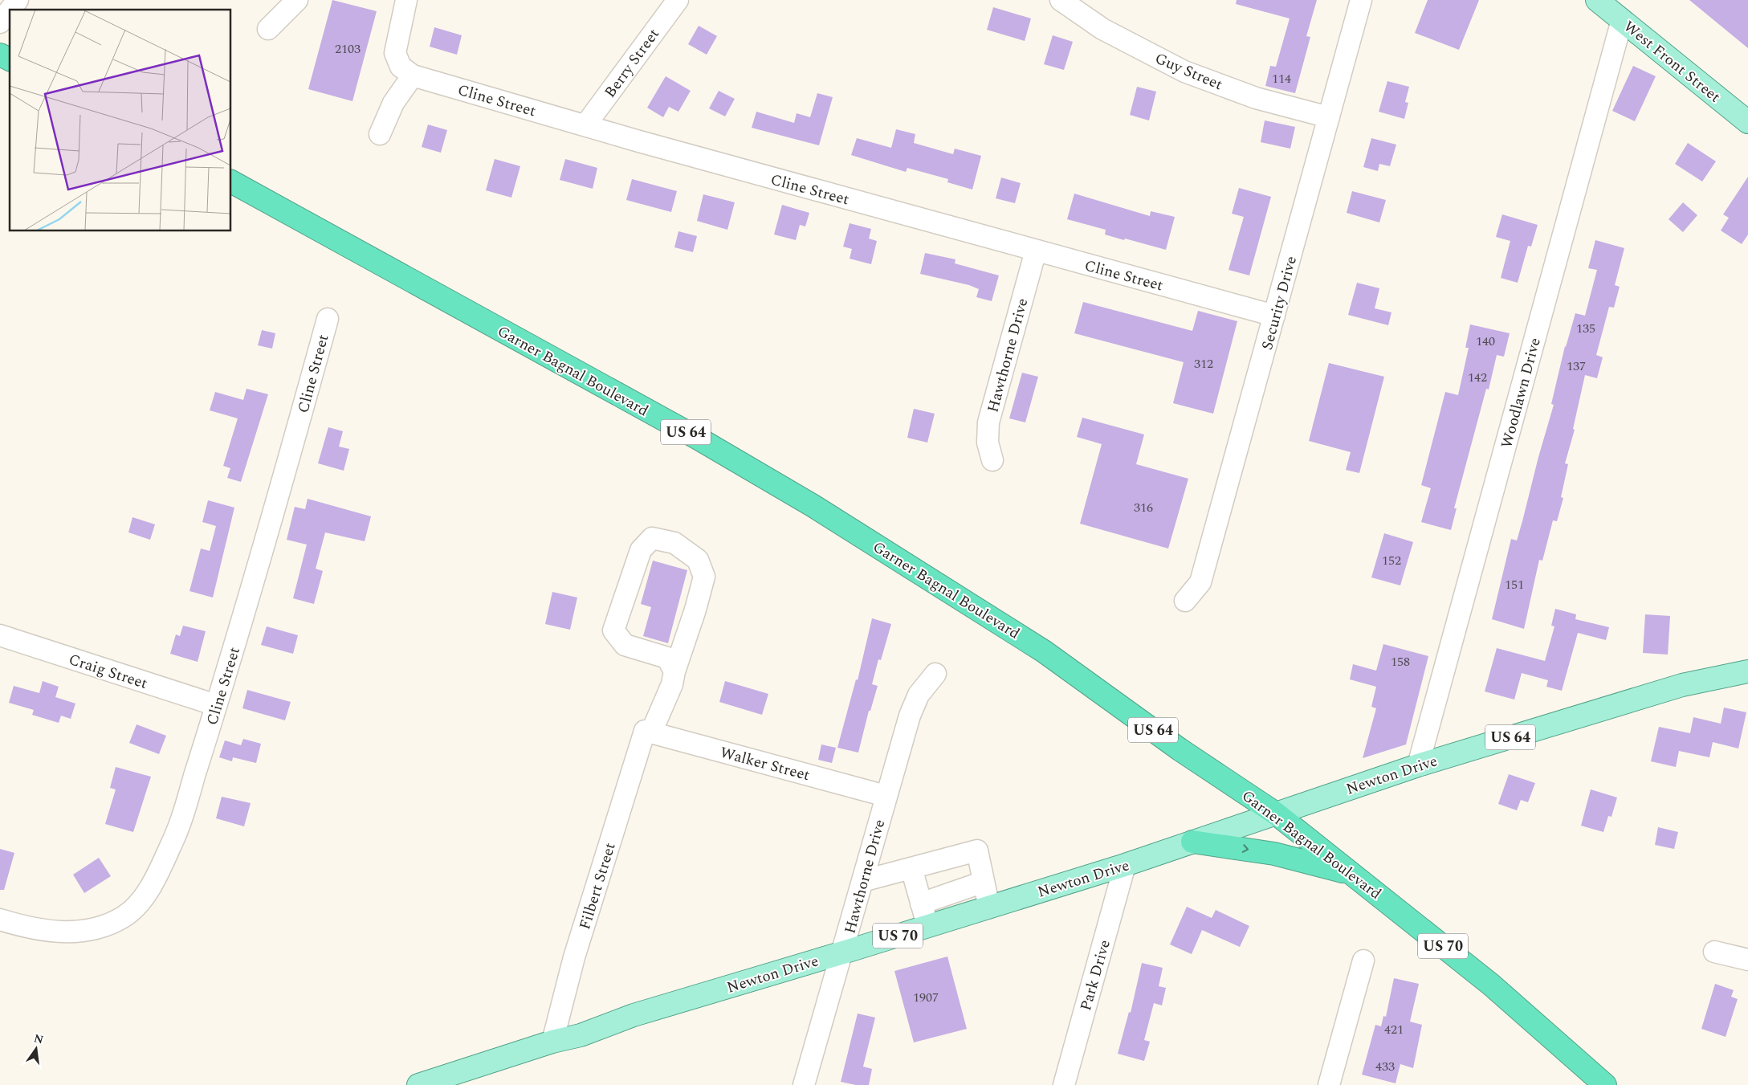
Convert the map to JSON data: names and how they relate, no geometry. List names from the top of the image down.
{
  "streets": {
    "highway": ["Garner Bagnal Boulevard", "US 64", "US 70"],
    "main road": ["West Front Street", "Newton Drive"],
    "street": [
      "Berry Street",
      "Guy Street",
      "Cline Street",
      "Security Drive",
      "Hawthorne Drive",
      "Woodlawn Drive",
      "Craig Street",
      "Walker Street",
      "Filbert Street",
      "Park Drive"
    ]
  },
  "crossings": [
    ["West Front Street", "Woodlawn Drive"],
    ["Berry Street", "Cline Street"],
    ["Guy Street", "Security Drive"],
    ["Cline Street", "Security Drive"],
    ["Cline Street", "Hawthorne Drive"],
    ["Cline Street", "Craig Street"],
    ["Hawthorne Drive", "Walker Street"],
    ["Hawthorne Drive", "Newton Drive"],
    ["Garner Bagnal Boulevard", "Newton Drive"],
    ["Woodlawn Drive", "Newton Drive"],
    ["Walker Street", "Filbert Street"],
    ["Newton Drive", "Filbert Street"],
    ["Newton Drive", "Park Drive"]
  ],
  "house_numbers": [
    "2103",
    "114",
    "135",
    "140",
    "312",
    "137",
    "142",
    "316",
    "152",
    "151",
    "158",
    "1907",
    "421",
    "433"
  ],
  "north": "top"
}
